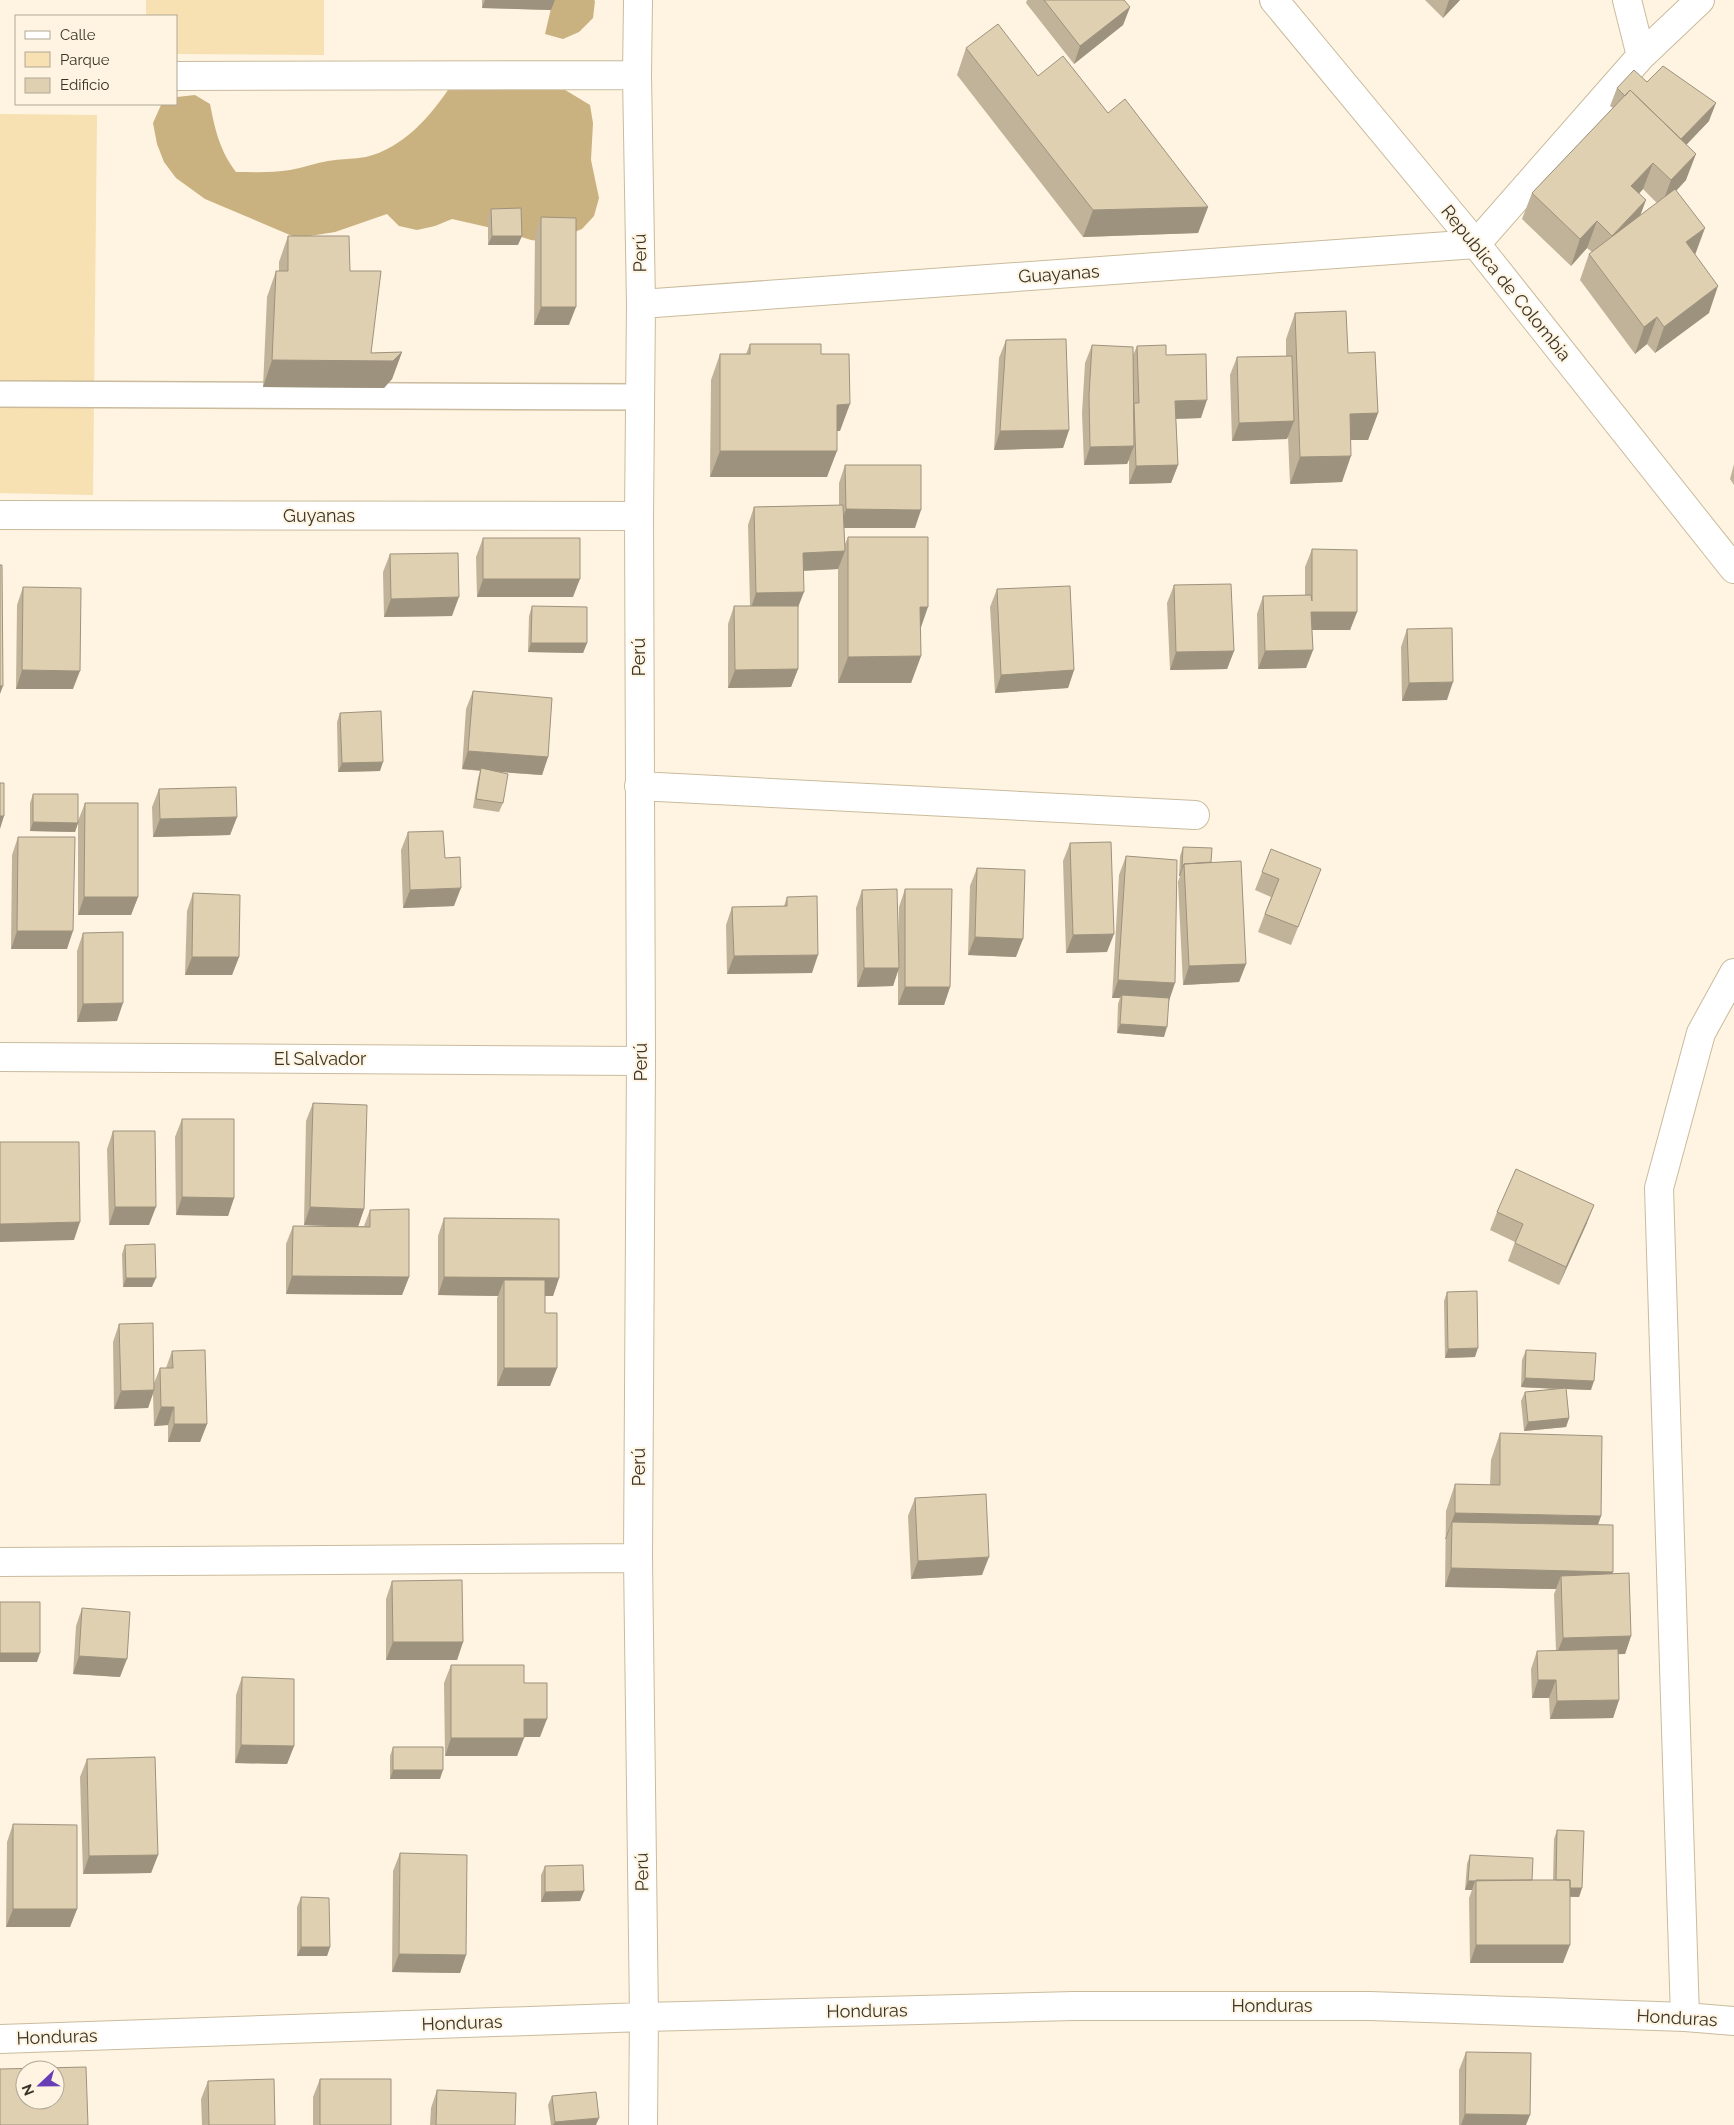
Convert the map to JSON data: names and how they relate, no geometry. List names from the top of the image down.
{
  "streets": {
    "street": [
      "Perú",
      "Guayanas",
      "Republica de Colombia",
      "Guyanas",
      "El Salvador",
      "Honduras"
    ]
  },
  "crossings": [
    ["Perú", "Guayanas"],
    ["Perú", "Guyanas"],
    ["Perú", "El Salvador"],
    ["Perú", "Honduras"],
    ["Guayanas", "Republica de Colombia"]
  ],
  "legend": ["Calle", "Parque", "Edificio"],
  "north": "left"
}
